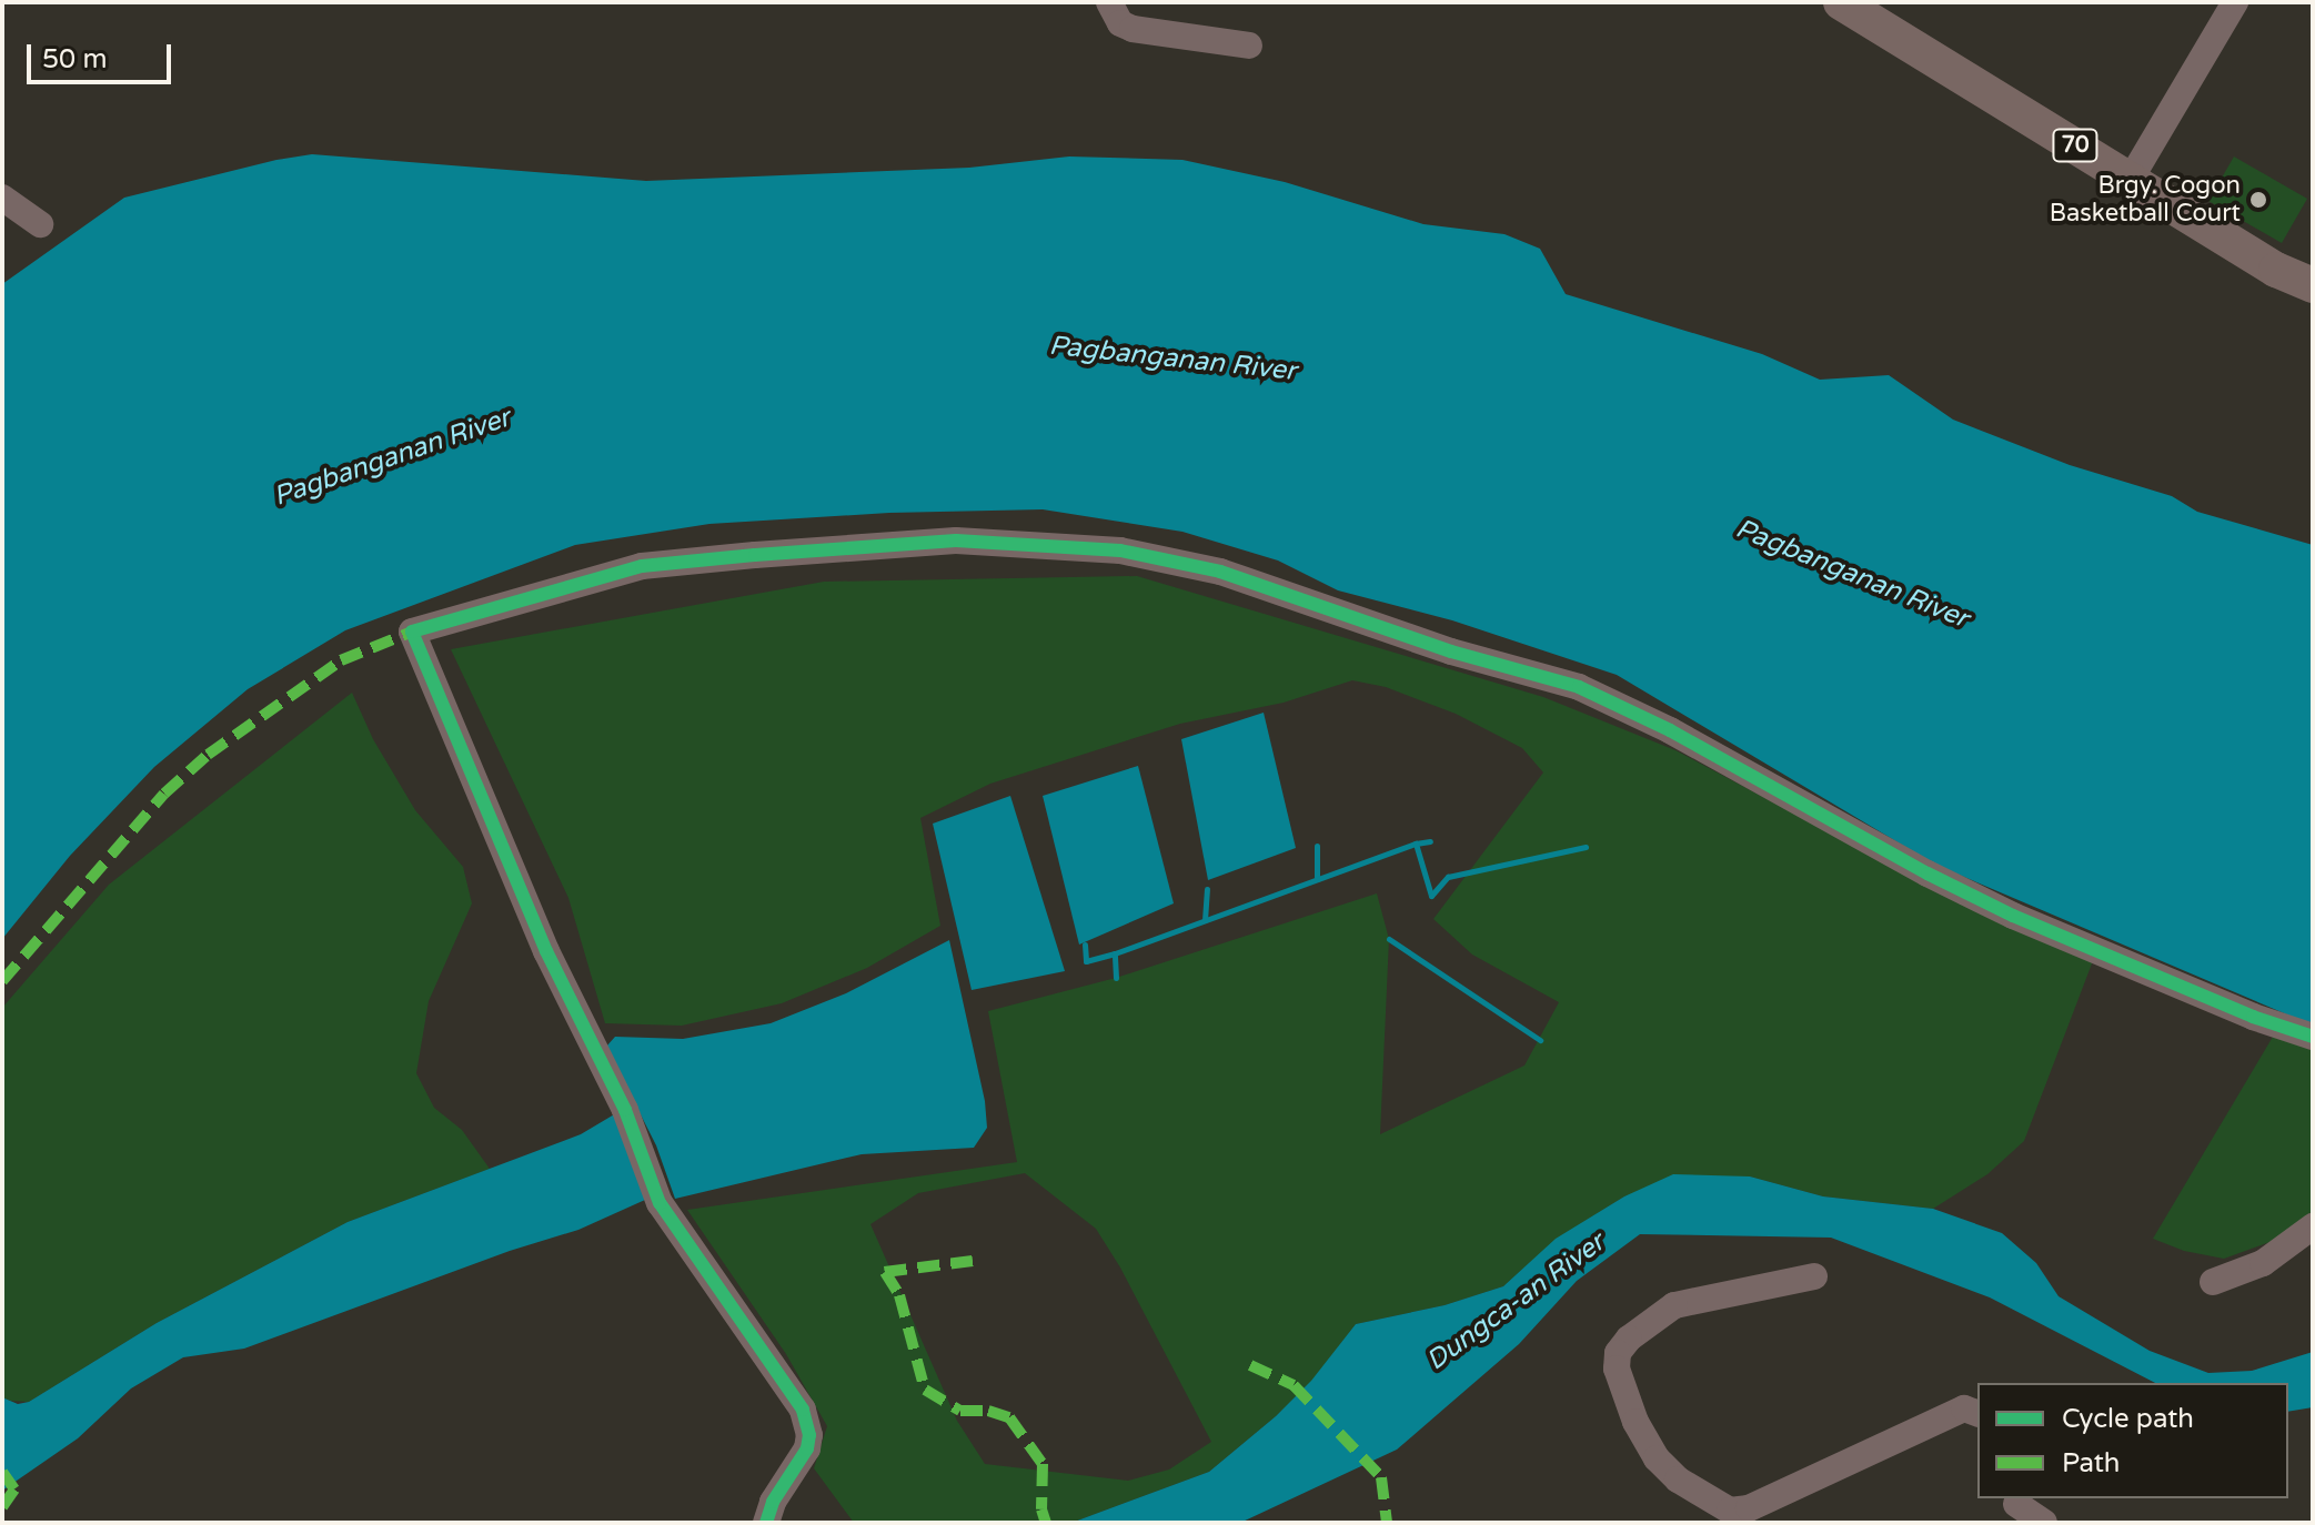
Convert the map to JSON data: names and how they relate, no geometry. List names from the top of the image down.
{
  "streets": {
    "main road": ["70"]
  },
  "water": ["Pagbanganan River", "Dungca-an River"],
  "places": ["Brgy. Cogon Basketball Court"],
  "legend": ["Cycle path", "Path"],
  "scale_bar": "50 m"
}
